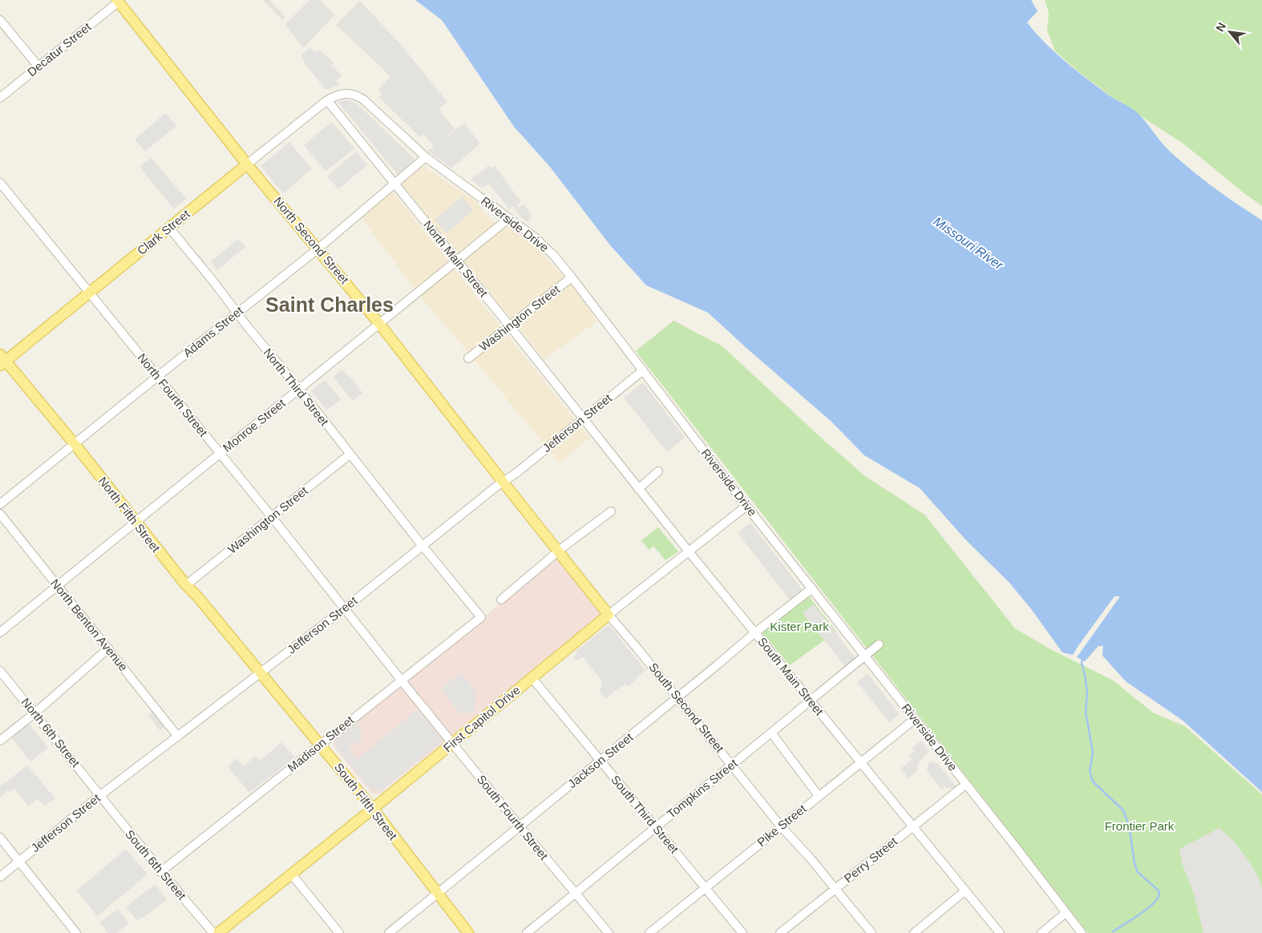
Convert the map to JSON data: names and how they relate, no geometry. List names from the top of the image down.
{
  "streets": {
    "main road": [
      "Clark Street",
      "North Second Street",
      "North Fifth Street",
      "South Second Street",
      "First Capitol Drive",
      "South Fifth Street"
    ],
    "street": [
      "Decatur Street",
      "Riverside Drive",
      "North Main Street",
      "Washington Street",
      "Adams Street",
      "North Third Street",
      "North Fourth Street",
      "Jefferson Street",
      "Monroe Street",
      "North Benton Avenue",
      "South Main Street",
      "North 6th Street",
      "Madison Street",
      "Jackson Street",
      "Tompkins Street",
      "South Third Street",
      "South Fourth Street",
      "Pike Street",
      "Perry Street",
      "South 6th Street"
    ]
  },
  "crossings": [
    ["Decatur Street", "North Second Street"],
    ["Riverside Drive", "Clark Street"],
    ["Riverside Drive", "North Main Street"],
    ["Riverside Drive", "Washington Street"],
    ["Riverside Drive", "Adams Street"],
    ["Riverside Drive", "Jefferson Street"],
    ["Riverside Drive", "Monroe Street"],
    ["Riverside Drive", "First Capitol Drive"],
    ["Riverside Drive", "Jackson Street"],
    ["Riverside Drive", "Tompkins Street"],
    ["Riverside Drive", "Pike Street"],
    ["Clark Street", "North Second Street"],
    ["Clark Street", "North Main Street"],
    ["Clark Street", "North Third Street"],
    ["Clark Street", "North Fourth Street"],
    ["Clark Street", "North Fifth Street"],
    ["North Second Street", "Adams Street"],
    ["North Second Street", "Jefferson Street"],
    ["North Second Street", "Monroe Street"],
    ["North Second Street", "South Second Street"],
    ["North Main Street", "Washington Street"],
    ["North Main Street", "Adams Street"],
    ["North Main Street", "Jefferson Street"],
    ["North Main Street", "Monroe Street"],
    ["North Main Street", "South Main Street"],
    ["Washington Street", "North Third Street"],
    ["Washington Street", "North Fourth Street"],
    ["Washington Street", "North Fifth Street"],
    ["Adams Street", "North Third Street"],
    ["Adams Street", "North Fourth Street"],
    ["Adams Street", "North Fifth Street"],
    ["North Third Street", "Jefferson Street"],
    ["North Third Street", "Monroe Street"],
    ["North Third Street", "Madison Street"],
    ["North Fourth Street", "Jefferson Street"],
    ["North Fourth Street", "Monroe Street"],
    ["North Fourth Street", "South Fourth Street"],
    ["Jefferson Street", "North Fifth Street"],
    ["Jefferson Street", "North Benton Avenue"],
    ["Jefferson Street", "South Main Street"],
    ["Jefferson Street", "South Second Street"],
    ["Jefferson Street", "North 6th Street"],
    ["Jefferson Street", "Madison Street"],
    ["Jefferson Street", "South Fifth Street"],
    ["Jefferson Street", "South Fourth Street"],
    ["Jefferson Street", "South 6th Street"],
    ["Monroe Street", "North Fifth Street"],
    ["Monroe Street", "North Benton Avenue"],
    ["North Fifth Street", "South Fifth Street"],
    ["South Main Street", "First Capitol Drive"],
    ["South Main Street", "Jackson Street"],
    ["South Main Street", "Tompkins Street"],
    ["South Main Street", "Pike Street"],
    ["South Main Street", "Perry Street"],
    ["South Second Street", "First Capitol Drive"],
    ["South Second Street", "Jackson Street"],
    ["South Second Street", "Tompkins Street"],
    ["South Second Street", "Pike Street"],
    ["South Second Street", "Perry Street"],
    ["First Capitol Drive", "South Fifth Street"],
    ["First Capitol Drive", "South Third Street"],
    ["First Capitol Drive", "South Fourth Street"],
    ["North 6th Street", "South 6th Street"],
    ["Madison Street", "South Fifth Street"],
    ["Madison Street", "South Fourth Street"],
    ["Madison Street", "South 6th Street"],
    ["Jackson Street", "South Fifth Street"],
    ["Jackson Street", "South Third Street"],
    ["Jackson Street", "South Fourth Street"],
    ["Tompkins Street", "South Third Street"],
    ["Tompkins Street", "South Fourth Street"],
    ["South Third Street", "Pike Street"]
  ],
  "districts": ["Saint Charles"],
  "water": ["Missouri River"],
  "parks": ["Kister Park", "Frontier Park"],
  "north": "top left"
}
